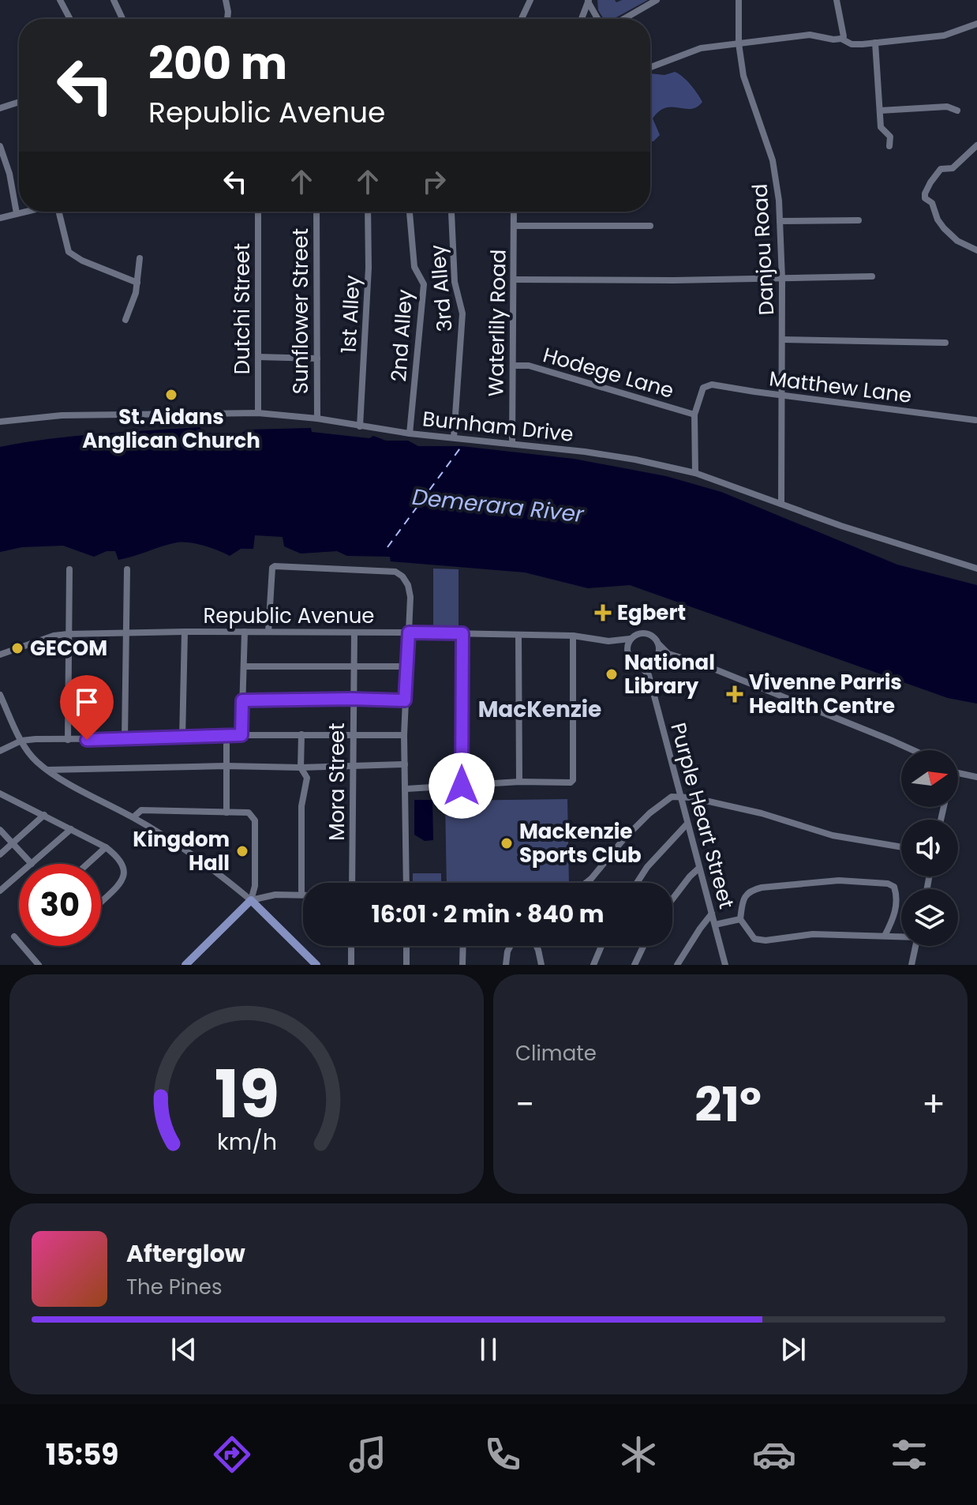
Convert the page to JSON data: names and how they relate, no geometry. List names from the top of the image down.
{
  "streets": {
    "street": [
      "Danjou Road",
      "3rd Alley",
      "Dutchi Street",
      "Sunflower Street",
      "1st Alley",
      "Waterlily Road",
      "2nd Alley",
      "Hodege Lane",
      "Matthew Lane",
      "Burnham Drive",
      "Republic Avenue",
      "Mora Street",
      "Purple Heart Street"
    ]
  },
  "crossings": [
    ["Danjou Road", "Matthew Lane"],
    ["Danjou Road", "Burnham Drive"],
    ["3rd Alley", "Burnham Drive"],
    ["Dutchi Street", "Burnham Drive"],
    ["Sunflower Street", "Burnham Drive"],
    ["1st Alley", "Burnham Drive"],
    ["Waterlily Road", "Hodege Lane"],
    ["Waterlily Road", "Burnham Drive"],
    ["2nd Alley", "Burnham Drive"],
    ["Hodege Lane", "Matthew Lane"],
    ["Republic Avenue", "Mora Street"],
    ["Republic Avenue", "Purple Heart Street"]
  ],
  "districts": ["MacKenzie"],
  "water": ["Demerara River"],
  "places": {
    "other": [
      "St. Aidans Anglican Church",
      "GECOM",
      "National Library",
      "Mackenzie Sports Club",
      "Kingdom Hall"
    ],
    "health": ["Egbert", "Vivenne Parris Health Centre"]
  },
  "north": "right",
  "page": {
    "turn": ["200 m", "Republic Avenue"],
    "limit": "30",
    "trip": "16:01 · 2 min · 840 m",
    "tile": "Climate",
    "heat": ["−", "21°", "+"],
    "song": ["Afterglow", "The Pines"],
    "tabs": "15:59",
    "gauge": ["19", "km/h"]
  }
}
